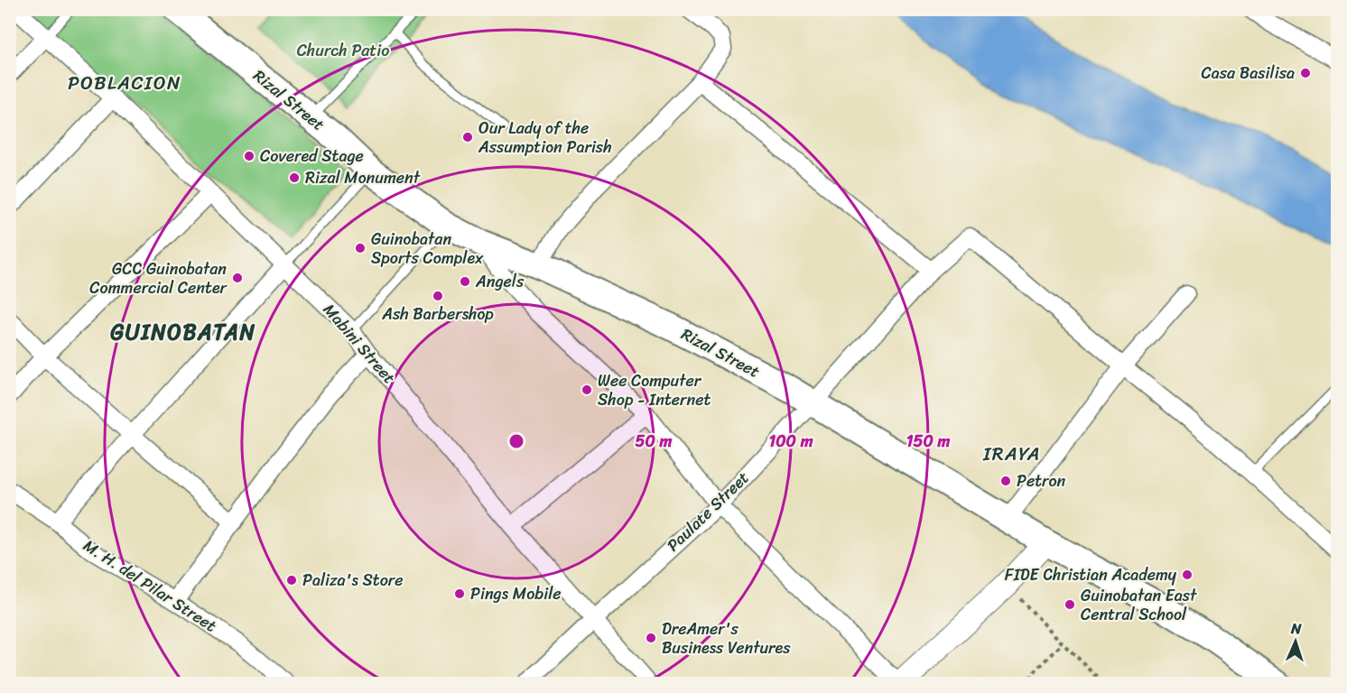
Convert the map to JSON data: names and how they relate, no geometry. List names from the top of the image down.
{
  "streets": {
    "main road": ["Rizal Street"],
    "street": ["Mabini Street", "Paulate Street", "M. H. del Pilar Street"]
  },
  "crossings": [
    ["Rizal Street", "Paulate Street"],
    ["Mabini Street", "Paulate Street"]
  ],
  "districts": ["POBLACION", "GUINOBATAN", "IRAYA"],
  "parks": ["Church Patio"],
  "places": [
    "Casa Basilisa",
    "Our Lady of the Assumption Parish",
    "Covered Stage",
    "Rizal Monument",
    "Guinobatan Sports Complex",
    "GCC Guinobatan Commercial Center",
    "Angels",
    "Ash Barbershop",
    "Wee Computer Shop - Internet",
    "Petron",
    "FIDE Christian Academy",
    "Paliza's Store",
    "Pings Mobile",
    "Guinobatan East Central School",
    "DreAmer's Business Ventures"
  ],
  "north": "top",
  "rings": ["50 m", "100 m", "150 m"]
}
